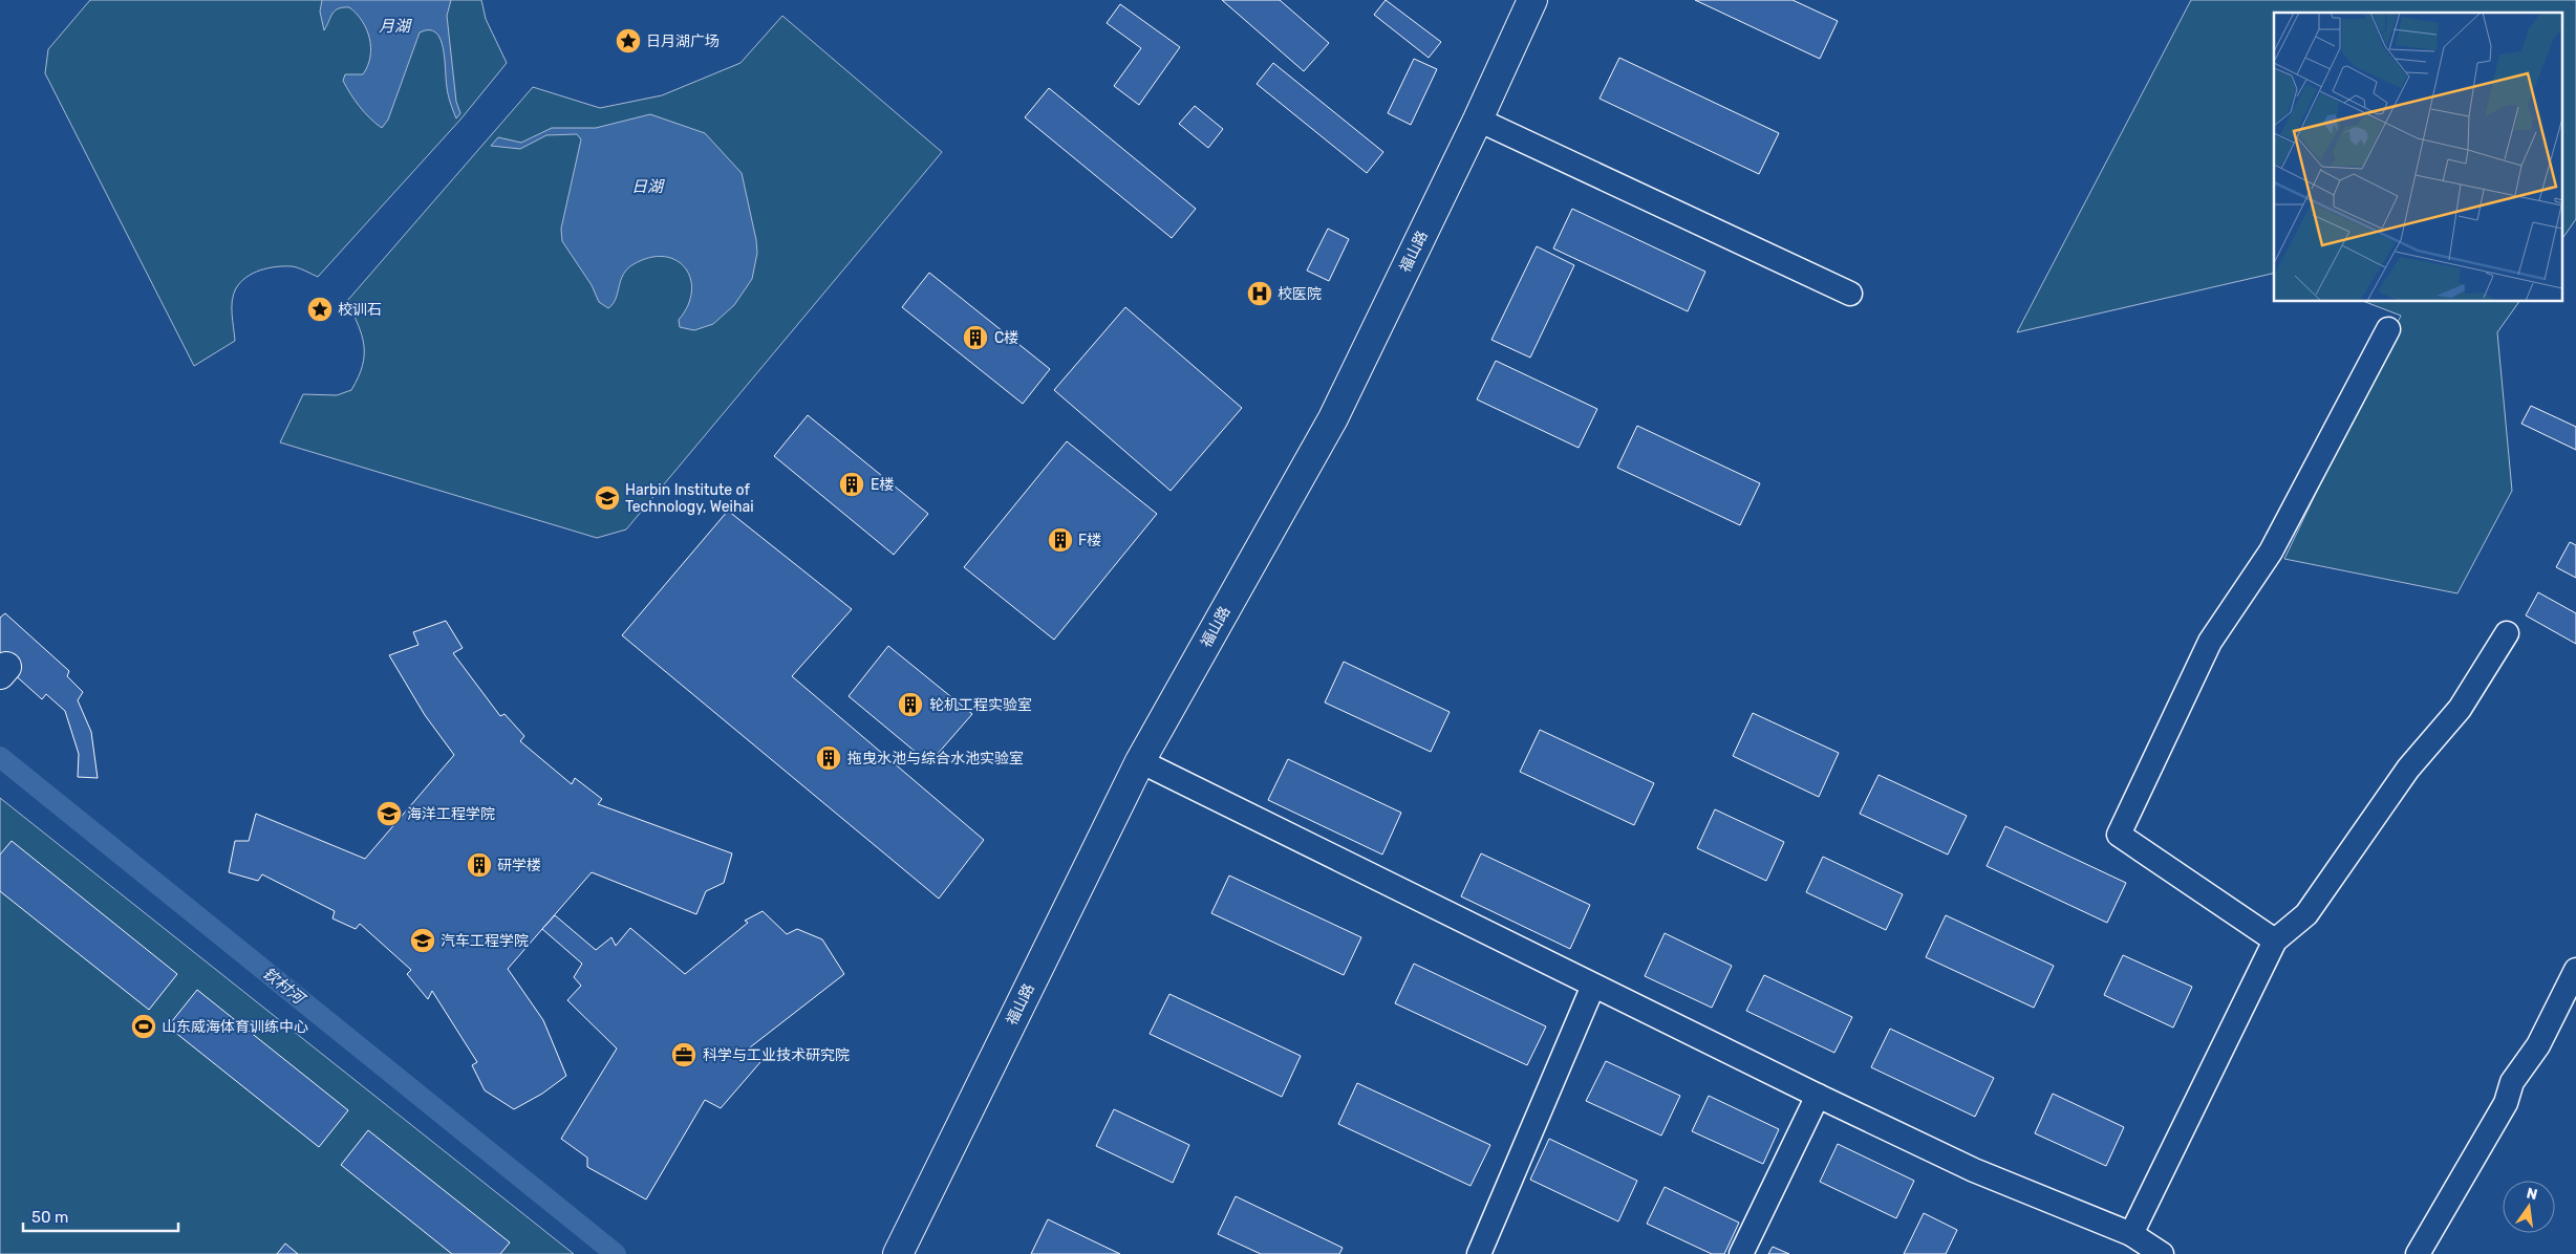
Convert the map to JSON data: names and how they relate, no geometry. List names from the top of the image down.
{
  "streets": {
    "main road": ["福山路"]
  },
  "water": ["月湖", "日湖", "钦村河"],
  "places": {
    "place": ["日月湖广场", "校训石"],
    "hospital": ["校医院"],
    "building": [
      "C楼",
      "E楼",
      "F楼",
      "轮机工程实验室",
      "拖曳水池与综合水池实验室",
      "研学楼"
    ],
    "school or university": ["Harbin Institute of Technology, Weihai", "海洋工程学院", "汽车工程学院"],
    "sports": ["山东威海体育训练中心"],
    "office": ["科学与工业技术研究院"]
  },
  "scale_bar": "50 m",
  "north": "top"
}
